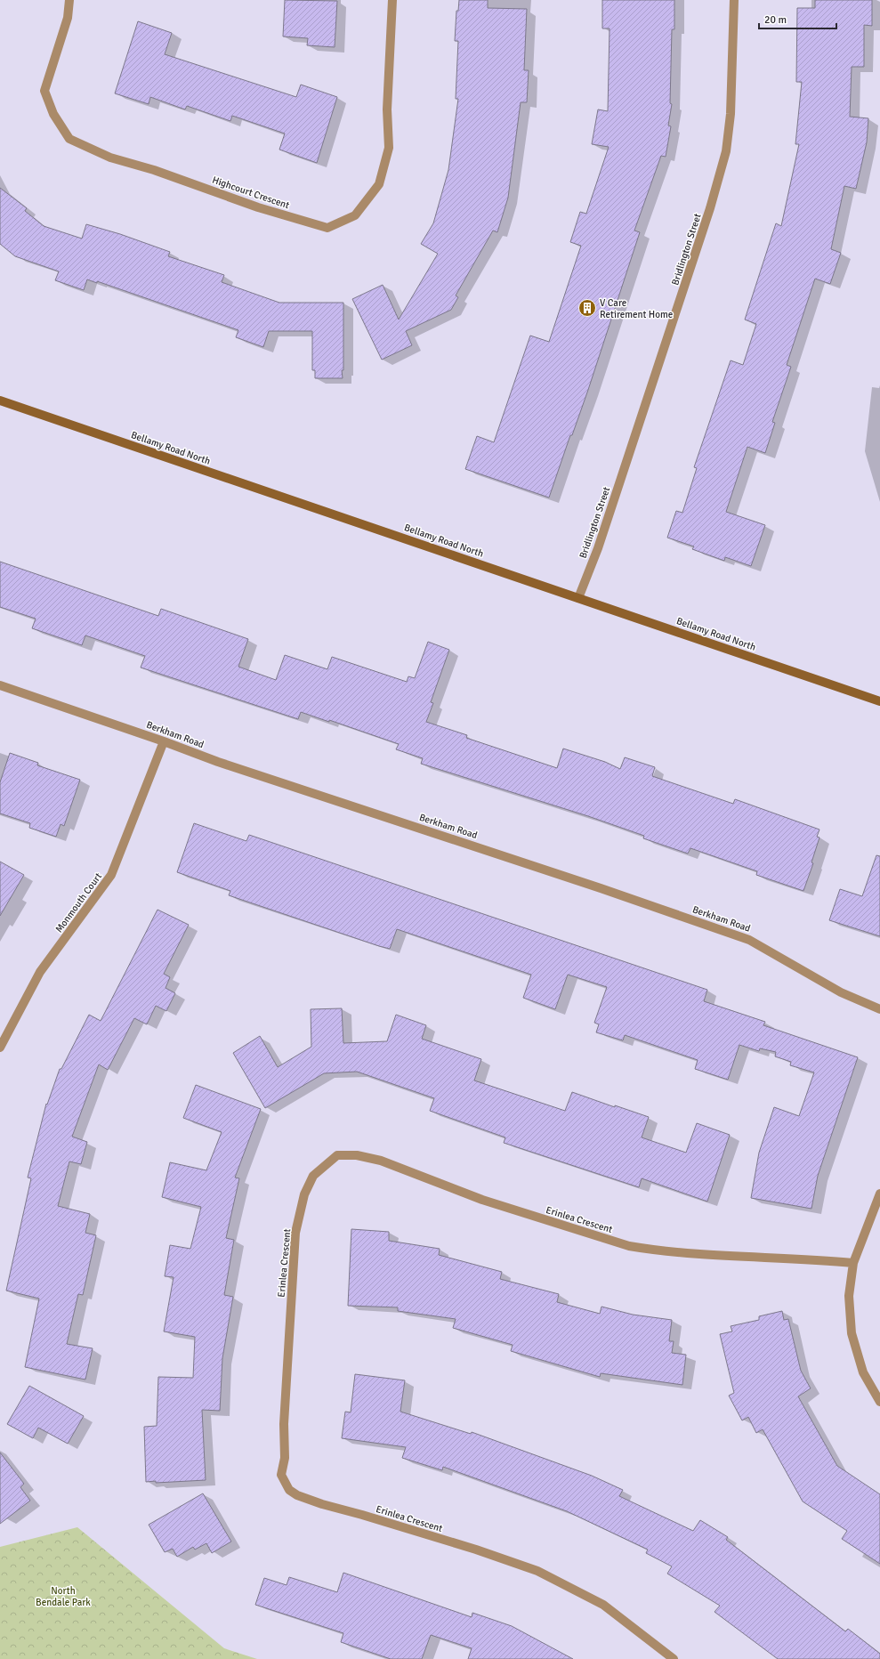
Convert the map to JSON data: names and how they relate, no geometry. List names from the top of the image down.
{
  "streets": {
    "street": [
      "Highcourt Crescent",
      "Bridlington Street",
      "Bellamy Road North",
      "Berkham Road",
      "Monmouth Court",
      "Erinlea Crescent"
    ]
  },
  "crossings": [
    ["Bridlington Street", "Bellamy Road North"],
    ["Berkham Road", "Monmouth Court"]
  ],
  "parks": ["North Bendale Park"],
  "places": {
    "building": ["V Care Retirement Home"]
  },
  "scale_bar": "20 m"
}
